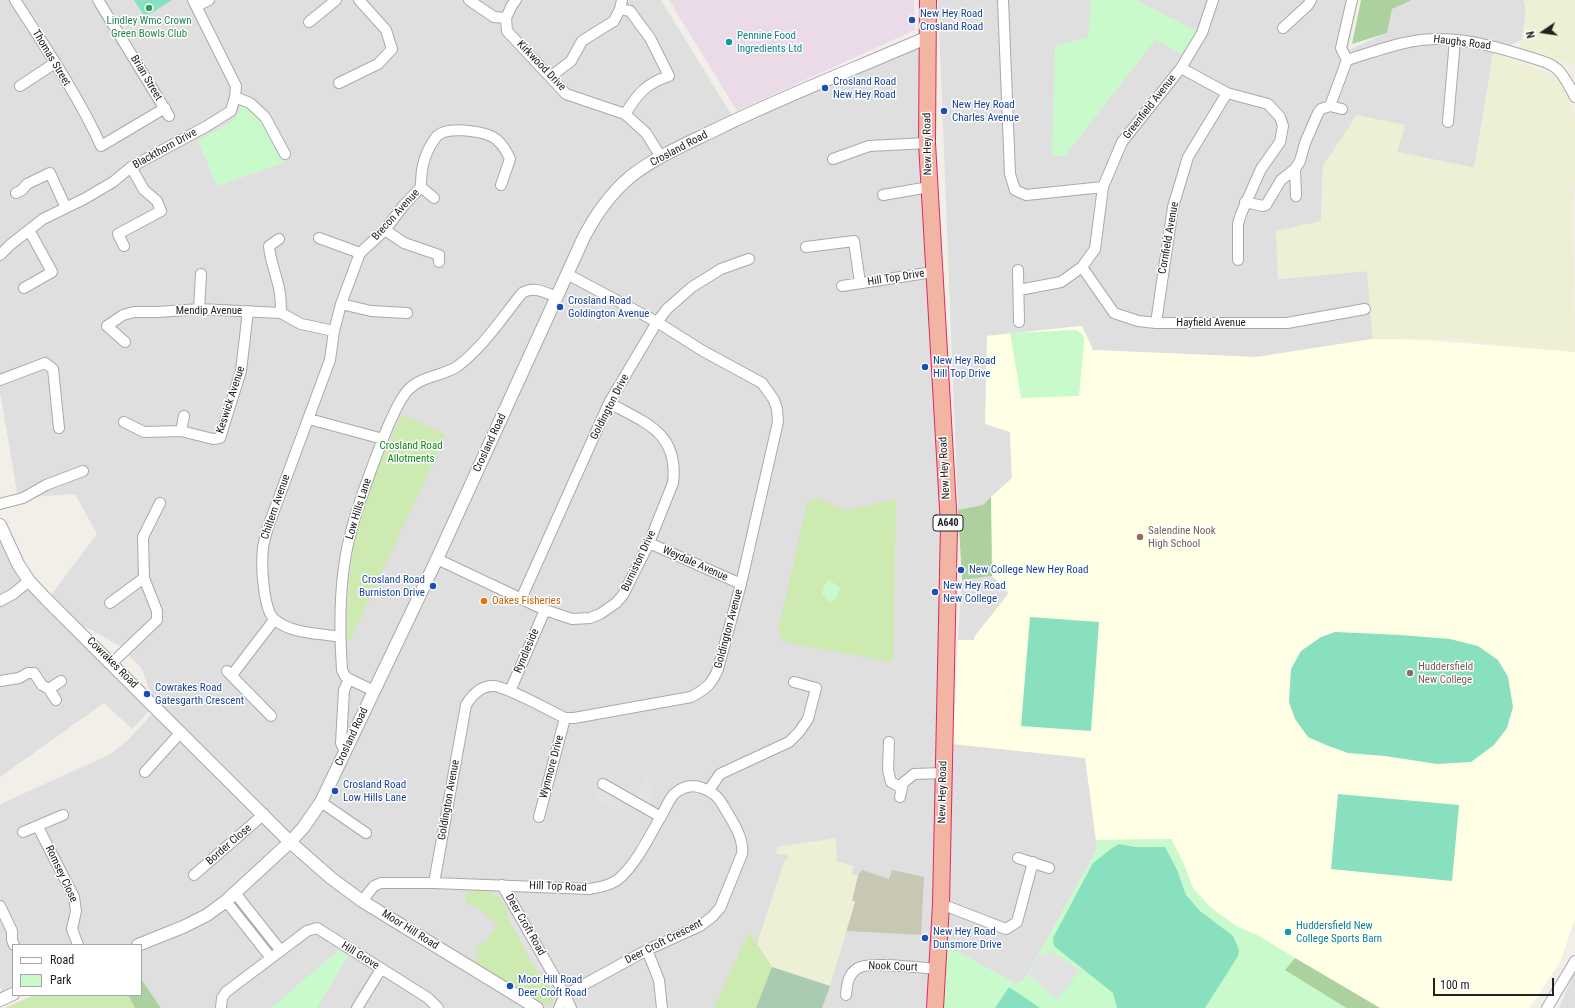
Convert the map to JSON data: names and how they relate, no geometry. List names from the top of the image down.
{
  "streets": {
    "highway": ["New Hey Road", "A640"],
    "street": [
      "Haughs Road",
      "Thomas Street",
      "Kirkwood Drive",
      "Brian Street",
      "Greenfield Avenue",
      "Blackthorn Drive",
      "Crosland Road",
      "Brecon Avenue",
      "Cornfield Avenue",
      "Hill Top Drive",
      "Mendip Avenue",
      "Hayfield Avenue",
      "Keswick Avenue",
      "Goldington Drive",
      "Chiltern Avenue",
      "Low Hills Lane",
      "Burniston Drive",
      "Weydale Avenue",
      "Goldington Avenue",
      "Ryndleside",
      "Cowrakes Road",
      "Wynmore Drive",
      "Border Close",
      "Romsey Close",
      "Hill Top Road",
      "Deer Croft Road",
      "Moor Hill Road",
      "Deer Croft Crescent",
      "Hill Grove",
      "Nook Court"
    ]
  },
  "crossings": [
    ["Thomas Street", "Brian Street"],
    ["Kirkwood Drive", "Crosland Road"],
    ["Greenfield Avenue", "Hayfield Avenue"],
    ["New Hey Road", "Crosland Road"],
    ["New Hey Road", "Hill Top Drive"],
    ["New Hey Road", "Nook Court"],
    ["Crosland Road", "Low Hills Lane"],
    ["Crosland Road", "Burniston Drive"],
    ["Crosland Road", "Goldington Avenue"],
    ["Crosland Road", "Cowrakes Road"],
    ["Crosland Road", "Moor Hill Road"],
    ["Brecon Avenue", "Mendip Avenue"],
    ["Brecon Avenue", "Chiltern Avenue"],
    ["Cornfield Avenue", "Hayfield Avenue"],
    ["Mendip Avenue", "Keswick Avenue"],
    ["Mendip Avenue", "Chiltern Avenue"],
    ["Goldington Drive", "Burniston Drive"],
    ["Goldington Drive", "Goldington Avenue"],
    ["Burniston Drive", "Weydale Avenue"],
    ["Burniston Drive", "Ryndleside"],
    ["Weydale Avenue", "Goldington Avenue"],
    ["Goldington Avenue", "Ryndleside"],
    ["Goldington Avenue", "Wynmore Drive"],
    ["Goldington Avenue", "Hill Top Road"],
    ["Cowrakes Road", "Border Close"],
    ["Cowrakes Road", "Moor Hill Road"],
    ["Hill Top Road", "Deer Croft Road"],
    ["Hill Top Road", "Moor Hill Road"],
    ["Hill Top Road", "Deer Croft Crescent"],
    ["Deer Croft Road", "Deer Croft Crescent"]
  ],
  "parks": ["Crosland Road Allotments"],
  "places": [
    "Lindley Wmc Crown Green Bowls Club",
    "New Hey Road Crosland Road",
    "Pennine Food Ingredients Ltd",
    "Crosland Road New Hey Road",
    "New Hey Road Charles Avenue",
    "Crosland Road Goldington Avenue",
    "New Hey Road Hill Top Drive",
    "Salendine Nook High School",
    "New College New Hey Road",
    "Crosland Road Burniston Drive",
    "New Hey Road New College",
    "Oakes Fisheries",
    "Huddersfield New College",
    "Cowrakes Road Gatesgarth Crescent",
    "Crosland Road Low Hills Lane",
    "Huddersfield New College Sports Barn",
    "New Hey Road Dunsmore Drive",
    "Moor Hill Road Deer Croft Road"
  ],
  "legend": ["Road", "Park"],
  "scale_bar": "100 m",
  "north": "left"
}
